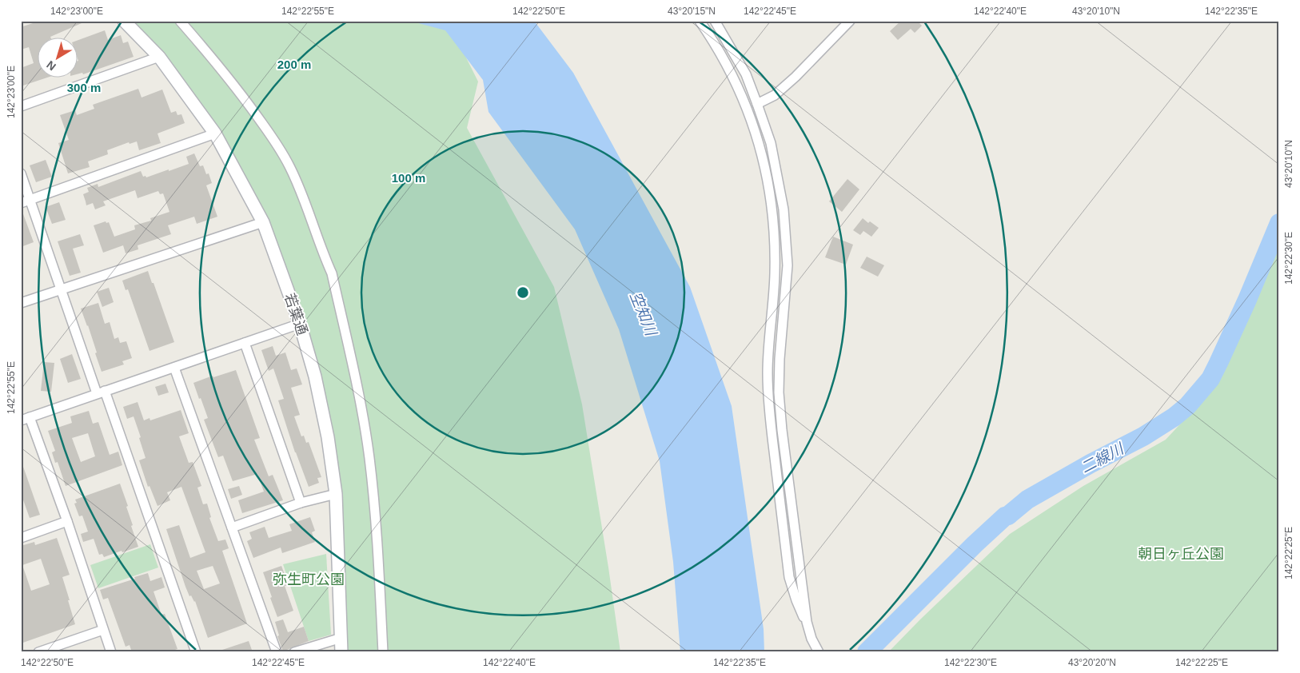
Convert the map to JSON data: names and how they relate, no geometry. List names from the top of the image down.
{
  "streets": {
    "street": ["若葉通"]
  },
  "water": ["空知川", "二線川"],
  "parks": ["朝日ヶ丘公園", "弥生町公園"],
  "north": "bottom left",
  "coordinates": [
    "142°23'00\"E",
    "142°22'55\"E",
    "142°22'50\"E",
    "43°20'15\"N",
    "142°22'45\"E",
    "142°22'40\"E",
    "43°20'10\"N",
    "142°22'35\"E",
    "142°22'30\"E",
    "142°22'25\"E",
    "43°20'20\"N"
  ],
  "rings": ["200 m", "300 m", "100 m"]
}
